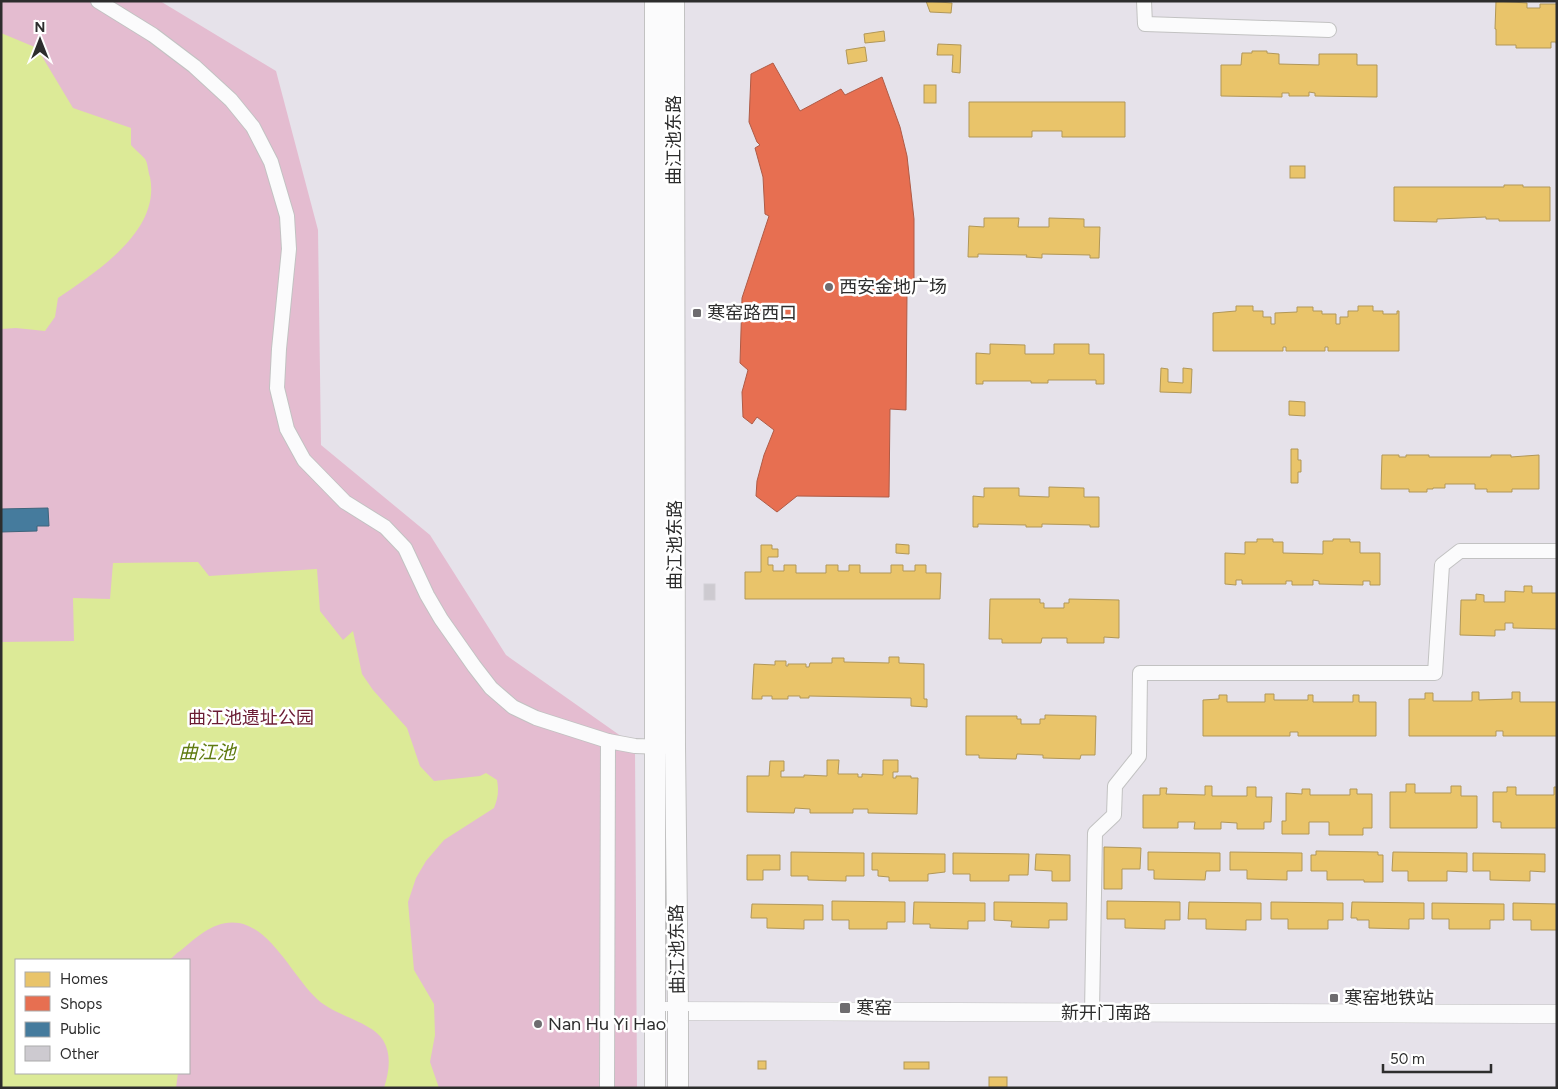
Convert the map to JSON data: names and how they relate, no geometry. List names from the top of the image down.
{
  "streets": {
    "main road": ["曲江池东路"],
    "street": ["新开门南路"]
  },
  "crossings": [
    ["曲江池东路", "新开门南路"]
  ],
  "water": ["曲江池"],
  "parks": ["曲江池遗址公园"],
  "places": {
    "other": ["西安金地广场", "Nan Hu Yi Hao"],
    "transit": ["寒窑路西口", "寒窑地铁站", "寒窑"]
  },
  "legend": [
    "Homes",
    "Shops",
    "Public",
    "Other"
  ],
  "scale_bar": "50 m",
  "north": "top"
}
